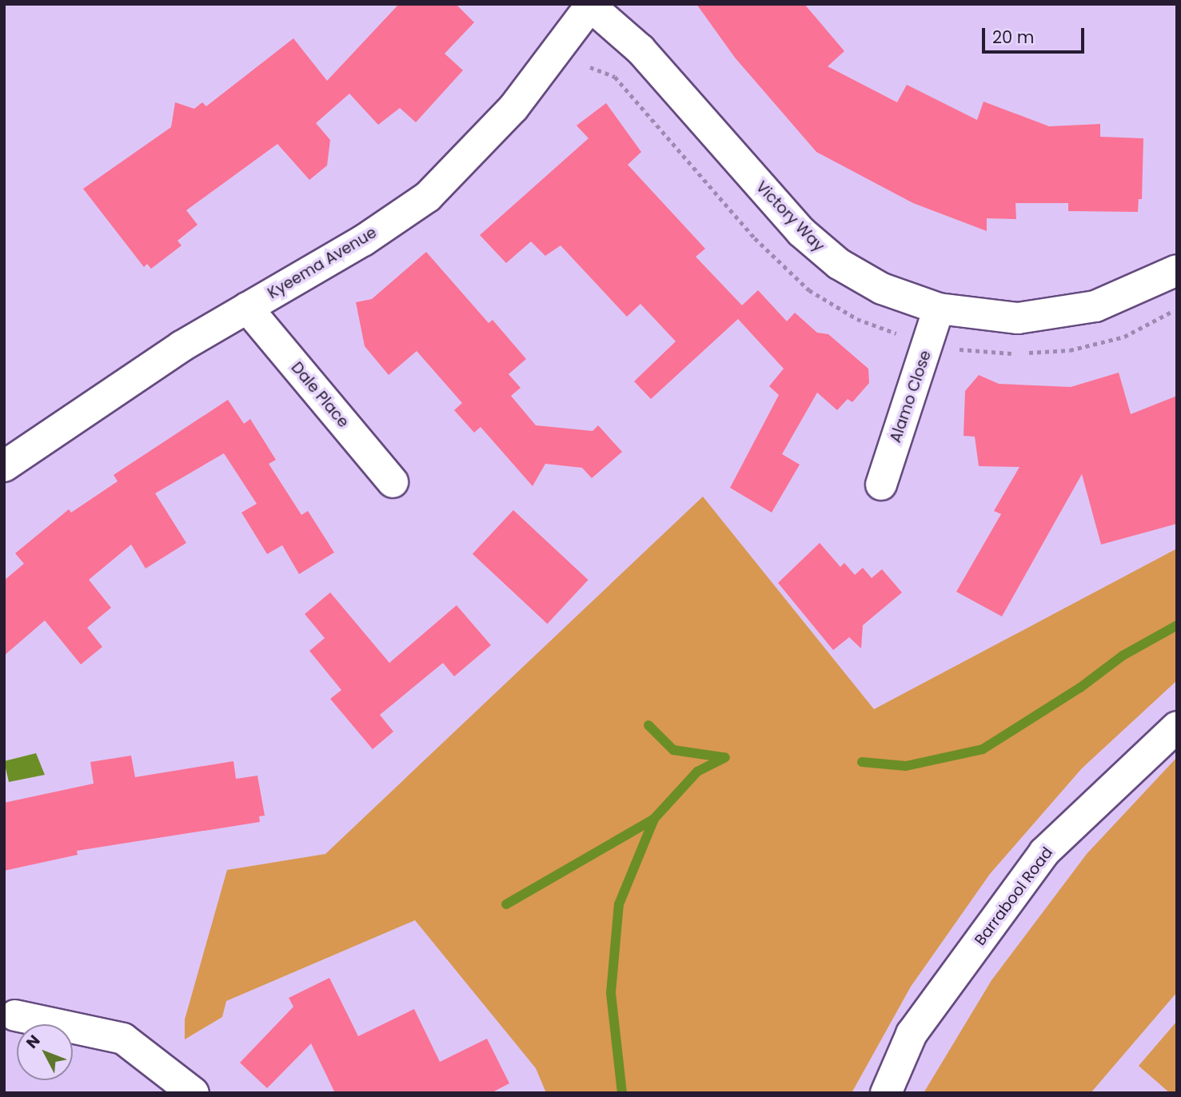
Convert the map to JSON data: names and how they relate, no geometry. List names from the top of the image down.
{
  "streets": {
    "street": [
      "Victory Way",
      "Kyeema Avenue",
      "Dale Place",
      "Alamo Close",
      "Barrabool Road"
    ]
  },
  "crossings": [
    ["Victory Way", "Kyeema Avenue"],
    ["Victory Way", "Alamo Close"],
    ["Kyeema Avenue", "Dale Place"]
  ],
  "scale_bar": "20 m",
  "north": "top left"
}
